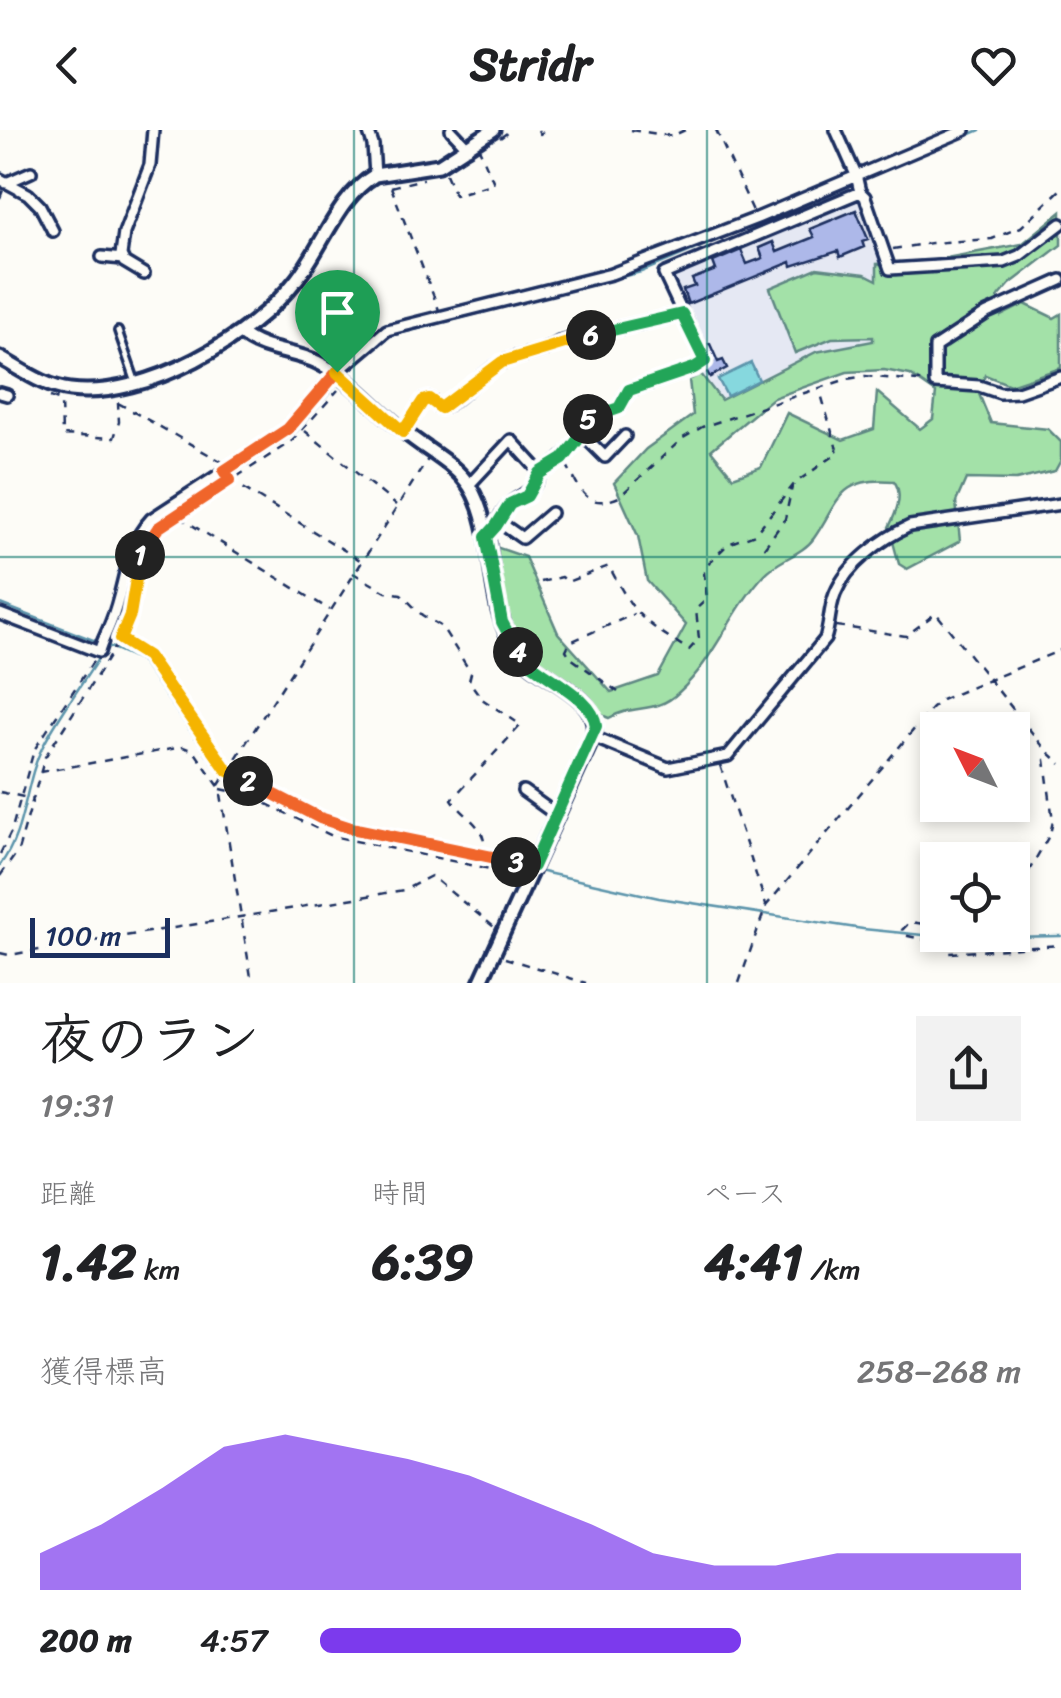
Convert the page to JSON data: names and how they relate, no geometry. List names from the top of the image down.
{
  "scale_bar": "100 m",
  "north": "top left",
  "page": {
    "header": "Stridr",
    "pins": [
      "6",
      "5",
      "1",
      "4",
      "2",
      "3"
    ],
    "scale": "100 m",
    "heading": ["夜のラン", "19:31"],
    "stats": [
      ["距離", "1.42 km"],
      ["時間", "6:39"],
      ["ペース", "4:41 /km"]
    ],
    "chart": ["獲得標高", "258–268 m"],
    "list": [
      {
        "name": "200 m",
        "note": "4:57"
      }
    ]
  }
}
